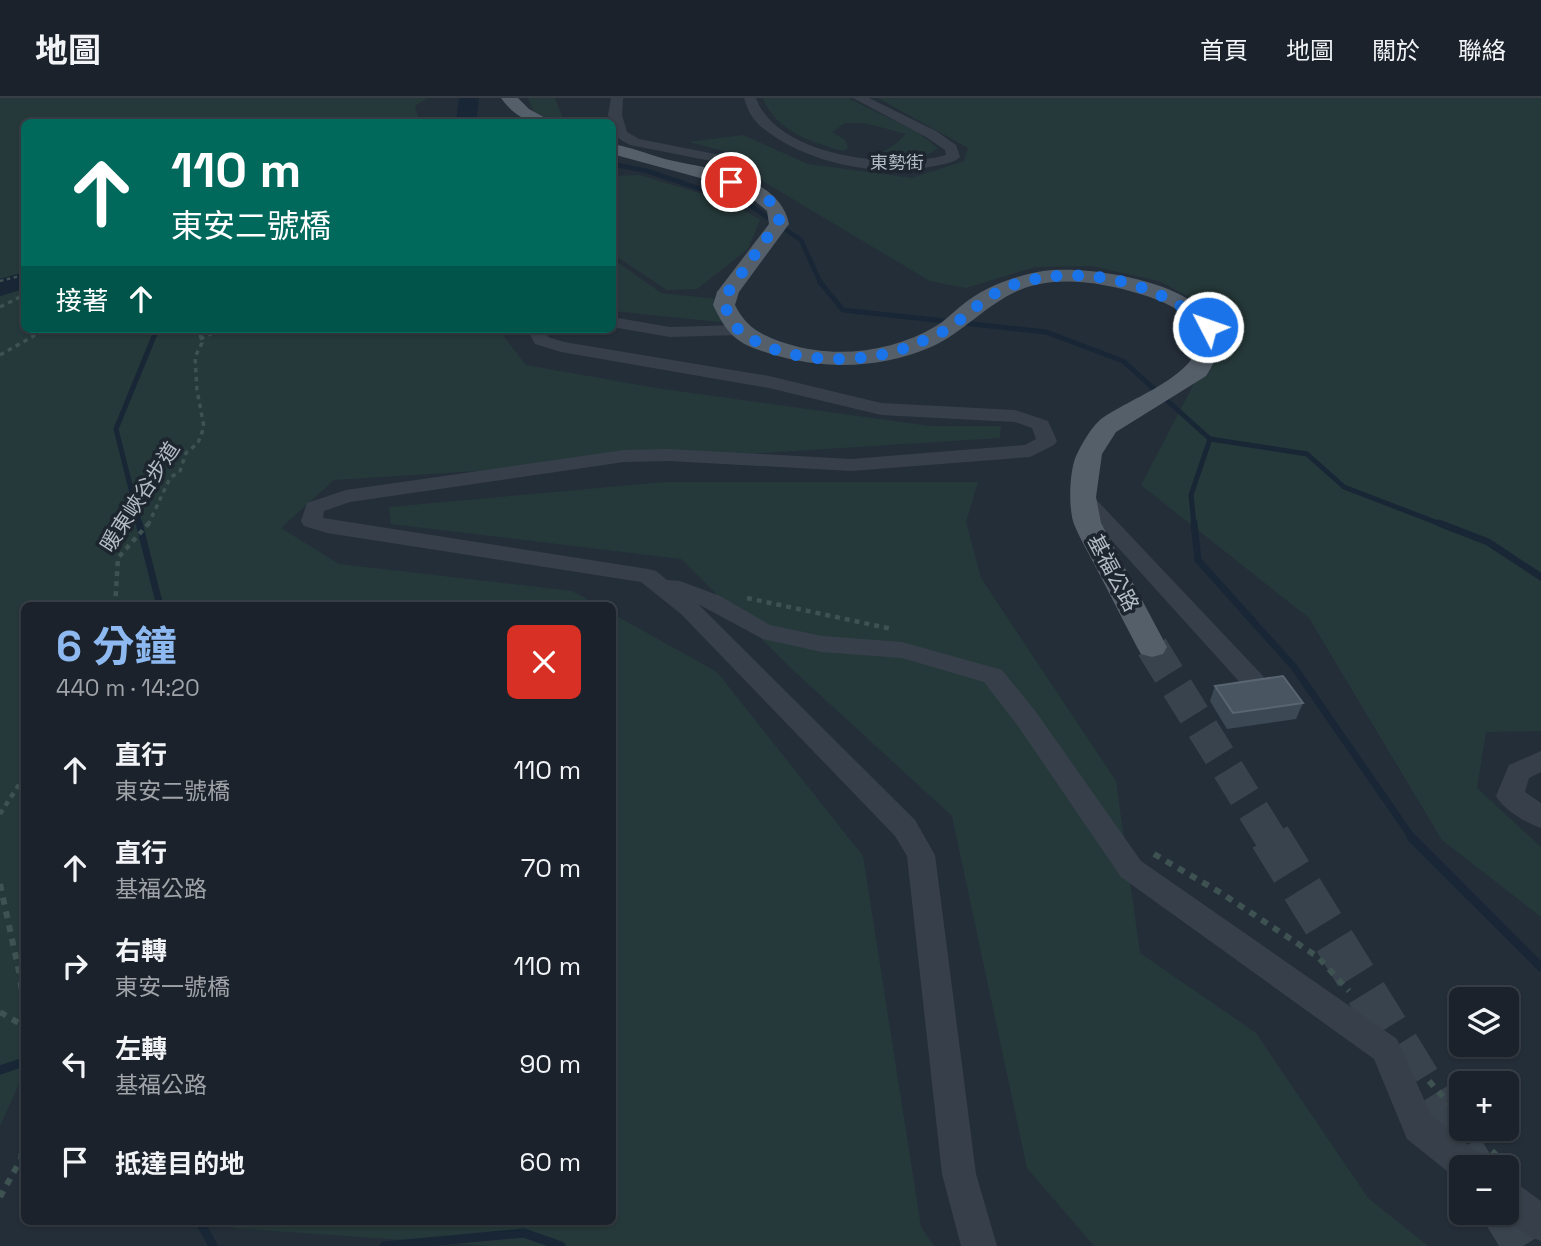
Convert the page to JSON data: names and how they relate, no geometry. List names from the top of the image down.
{
  "streets": {
    "main road": ["基福公路"],
    "street": ["東勢街"],
    "path": ["暖東峽谷步道"]
  },
  "page": {
    "header": "地圖",
    "nav": [
      "首頁",
      "地圖",
      "關於",
      "聯絡"
    ],
    "turn": ["110 m", "東安二號橋"],
    "then": "接著",
    "heading": ["6 分鐘", "440 m · 14:20"],
    "list": [
      {
        "name": "直行",
        "note": "東安二號橋",
        "value": "110 m"
      },
      {
        "name": "直行",
        "note": "基福公路",
        "value": "70 m"
      },
      {
        "name": "右轉",
        "note": "東安一號橋",
        "value": "110 m"
      },
      {
        "name": "左轉",
        "note": "基福公路",
        "value": "90 m"
      },
      {
        "name": "抵達目的地",
        "value": "60 m"
      }
    ],
    "map_buttons": ["+", "−"]
  }
}
